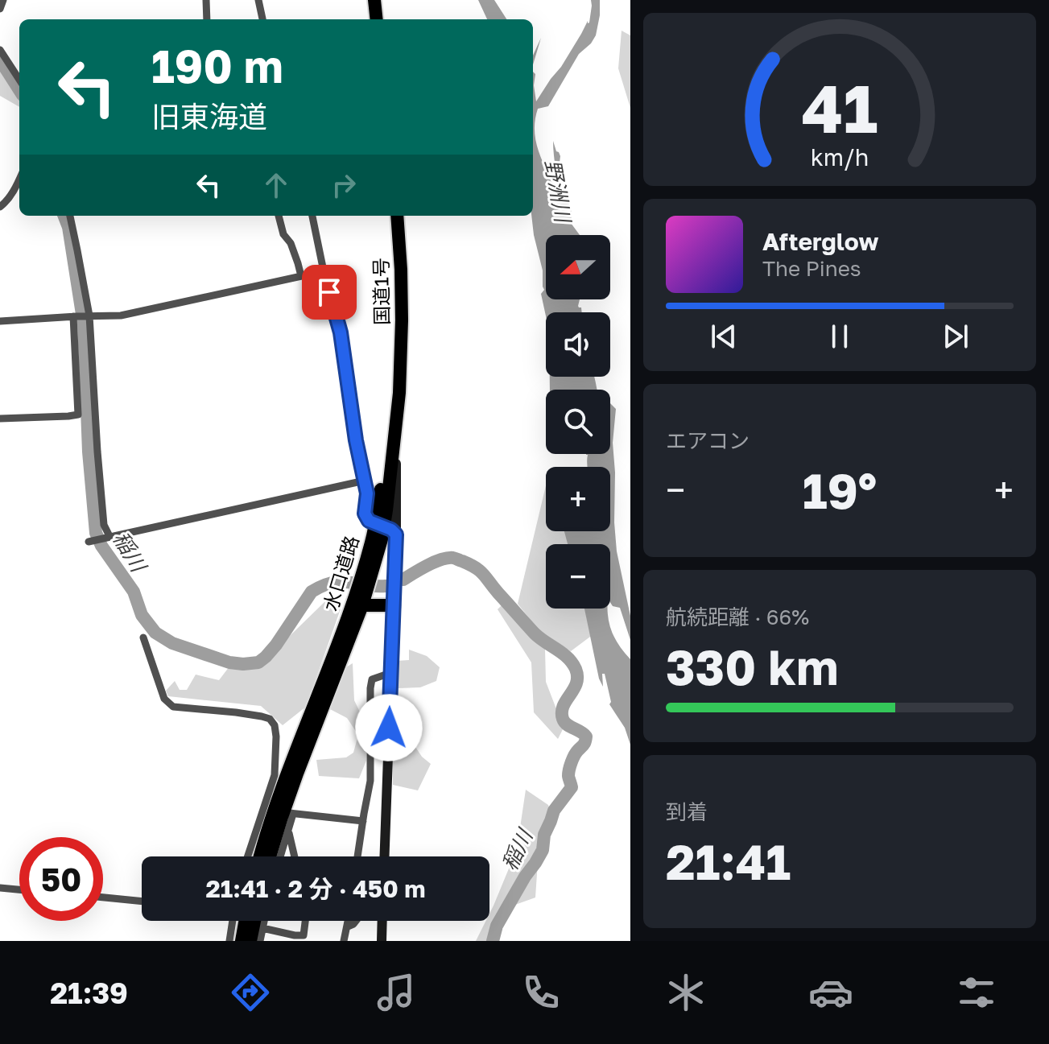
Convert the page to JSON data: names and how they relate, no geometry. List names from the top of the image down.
{
  "streets": {
    "highway": ["国道1号", "水口道路"]
  },
  "crossings": [
    ["国道1号", "水口道路"]
  ],
  "water": ["野洲川", "稲川"],
  "north": "left",
  "page": {
    "turn": ["190 m", "旧東海道"],
    "song": ["Afterglow", "The Pines"],
    "map_buttons": ["+", "−"],
    "tile": [
      "エアコン",
      ["航続距離 · 66%", "330 km"],
      ["到着", "21:41"]
    ],
    "heat": ["−", "19°", "+"],
    "limit": "50",
    "trip": "21:41 · 2 分 · 450 m",
    "tabs": "21:39",
    "gauge": ["41", "km/h"]
  }
}
